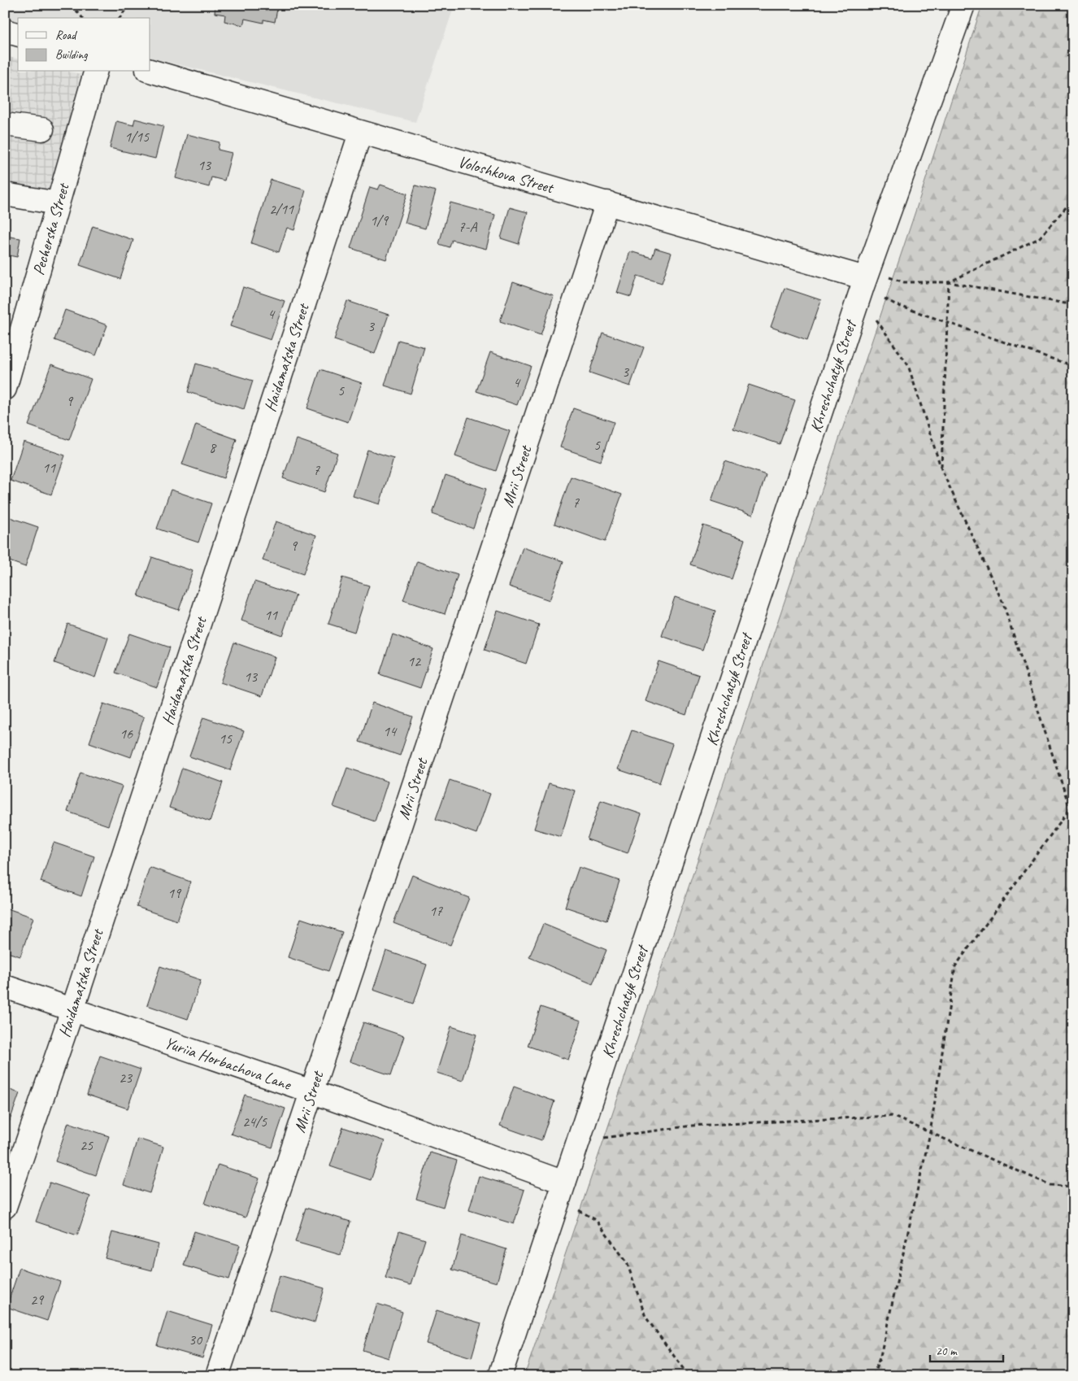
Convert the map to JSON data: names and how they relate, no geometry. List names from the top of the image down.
{
  "streets": {
    "street": [
      "Voloshkova Street",
      "Pecherska Street",
      "Haidamatska Street",
      "Khreshchatyk Street",
      "Mrii Street",
      "Yuriia Horbachova Lane"
    ]
  },
  "crossings": [
    ["Voloshkova Street", "Haidamatska Street"],
    ["Voloshkova Street", "Khreshchatyk Street"],
    ["Voloshkova Street", "Mrii Street"],
    ["Haidamatska Street", "Yuriia Horbachova Lane"],
    ["Khreshchatyk Street", "Yuriia Horbachova Lane"],
    ["Mrii Street", "Yuriia Horbachova Lane"]
  ],
  "house_numbers": [
    "1/15",
    "13",
    "2/11",
    "1/9",
    "7-А",
    "4",
    "3",
    "3",
    "4",
    "5",
    "9",
    "5",
    "8",
    "11",
    "7",
    "7",
    "9",
    "11",
    "12",
    "13",
    "14",
    "16",
    "15",
    "19",
    "17",
    "23",
    "24/5",
    "25",
    "29",
    "30"
  ],
  "legend": ["Road", "Building"],
  "scale_bar": "20 m"
}
